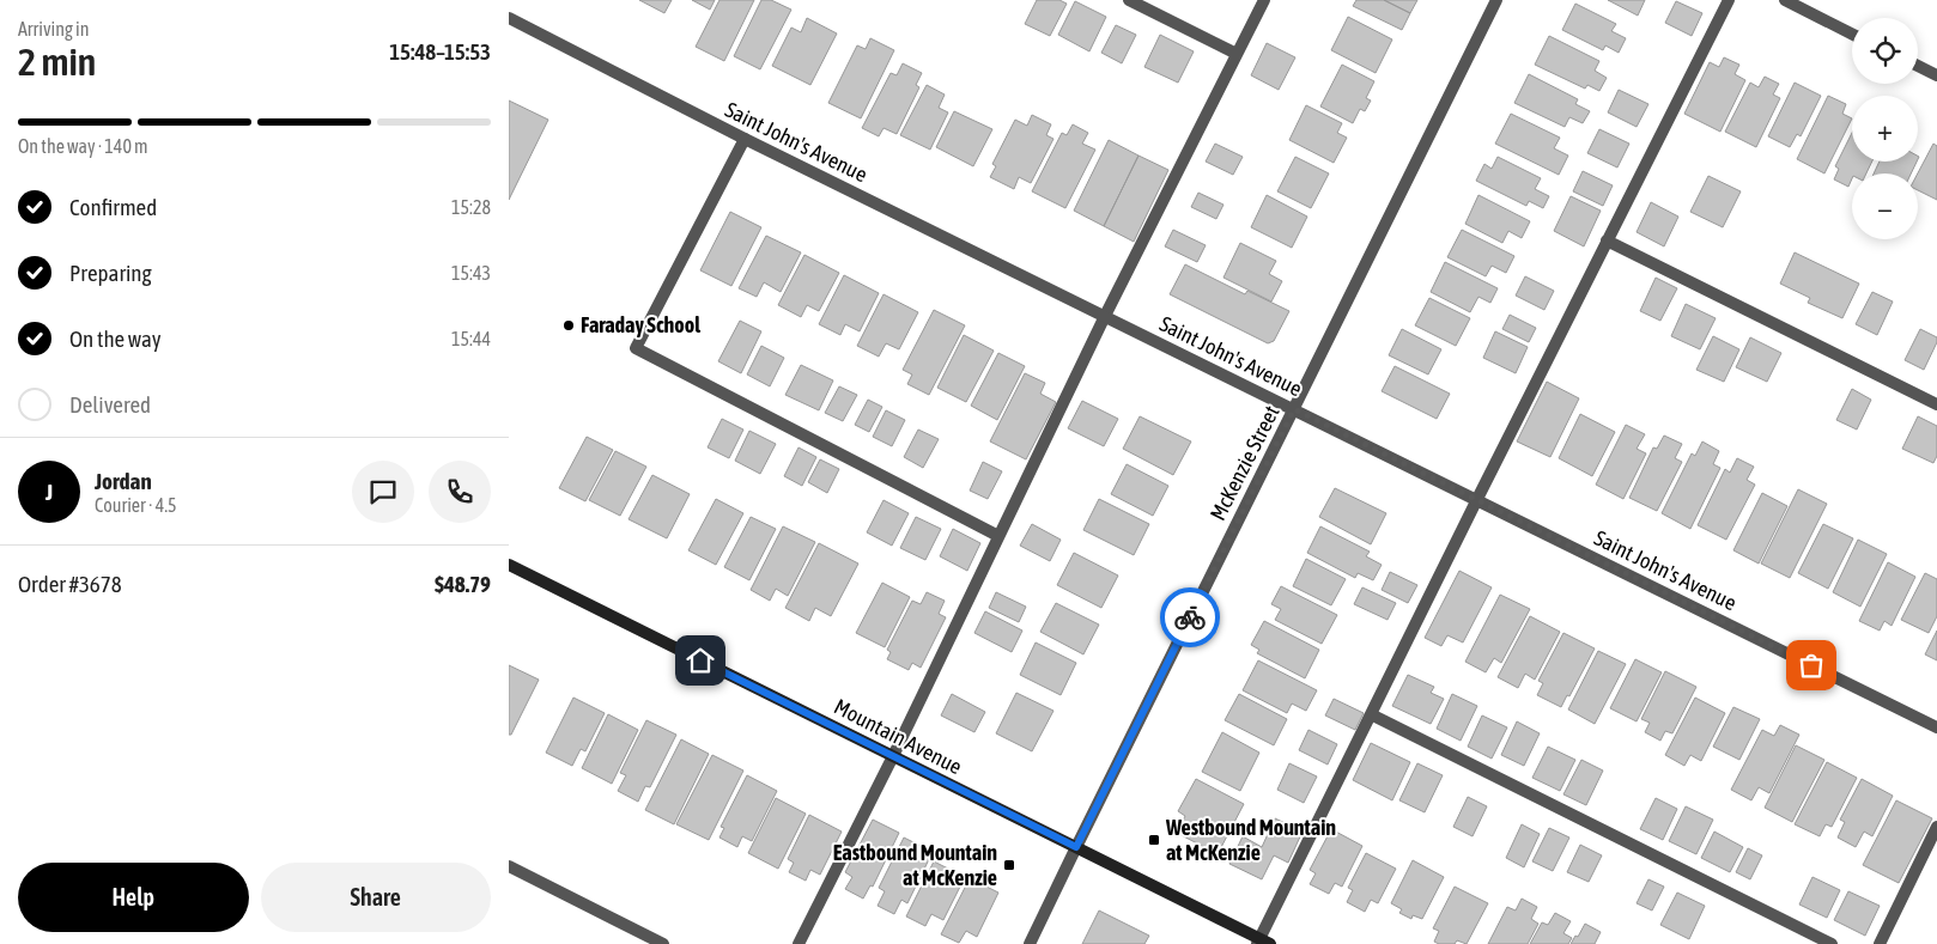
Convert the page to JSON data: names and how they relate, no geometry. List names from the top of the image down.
{
  "streets": {
    "main road": ["Mountain Avenue"],
    "street": ["Saint John's Avenue", "McKenzie Street"]
  },
  "crossings": [
    ["Saint John's Avenue", "McKenzie Street"],
    ["McKenzie Street", "Mountain Avenue"]
  ],
  "places": {
    "other": ["Faraday School"],
    "transit": ["Westbound Mountain at McKenzie", "Eastbound Mountain at McKenzie"]
  },
  "page": {
    "heading": ["2 min", "Arriving in", "15:48–15:53"],
    "panel": [
      "Jordan",
      "Courier · 4.5",
      "Order #3678",
      "$48.79"
    ],
    "map_buttons": ["+", "−"],
    "bar": "On the way · 140 m",
    "list": [
      ["Confirmed", "15:28"],
      ["Preparing", "15:43"],
      ["On the way", "15:44"],
      "Delivered"
    ],
    "round": "J",
    "buttons": ["Help", "Share"]
  }
}
